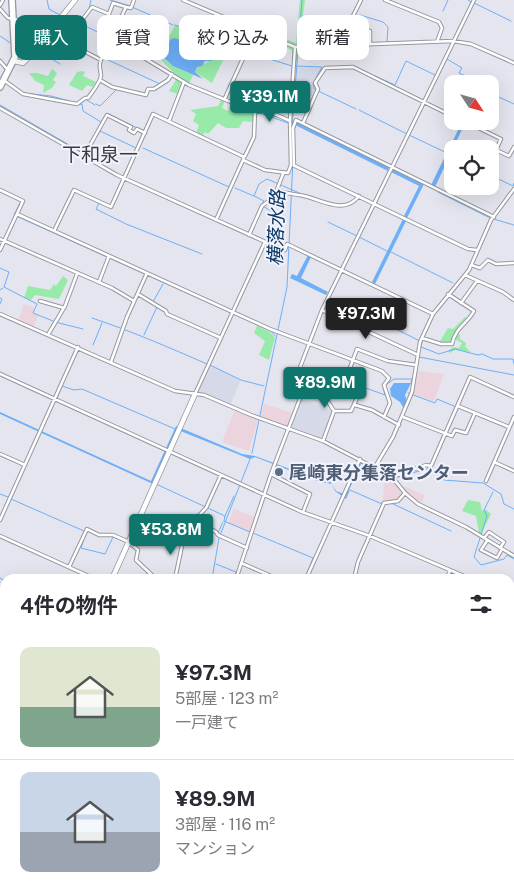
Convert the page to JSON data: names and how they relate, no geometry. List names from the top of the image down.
{
  "districts": ["下和泉一"],
  "water": ["横落水路"],
  "places": ["尾崎東分集落センター"],
  "north": "bottom right",
  "page": {
    "chip": [
      "購入",
      "賃貸",
      "絞り込み",
      "新着"
    ],
    "price": [
      "¥39.1M",
      "¥97.3M",
      "¥89.9M",
      "¥53.8M"
    ],
    "heading": "4件の物件",
    "list": [
      {
        "name": "¥97.3M",
        "note": "5部屋 · 123 m² · 一戸建て"
      },
      {
        "name": "¥89.9M",
        "note": "3部屋 · 116 m² · マンション"
      }
    ]
  }
}
